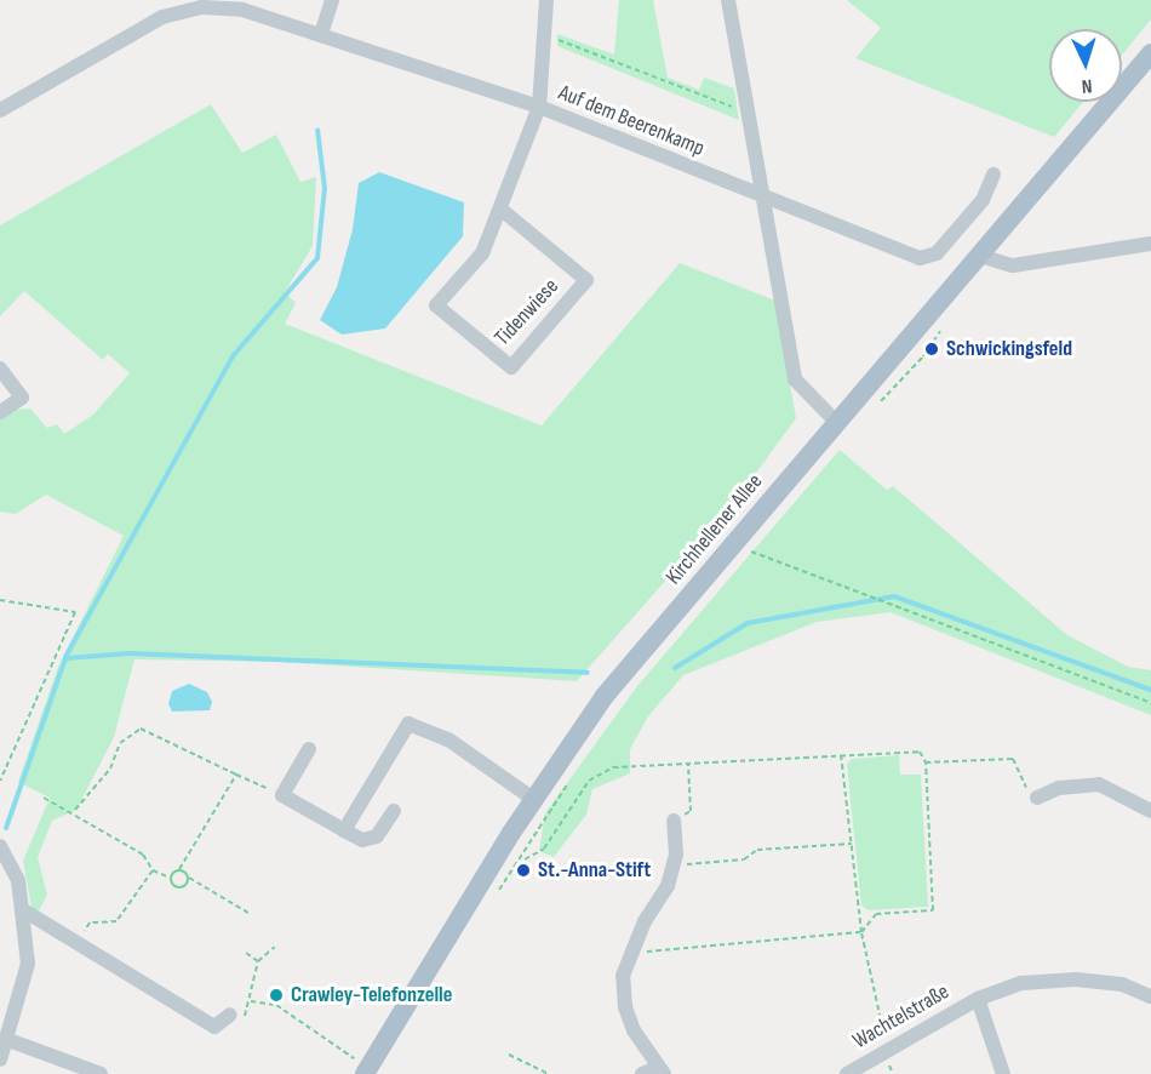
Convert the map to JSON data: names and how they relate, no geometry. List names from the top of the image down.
{
  "streets": {
    "main road": ["Kirchhellener Allee"],
    "street": ["Auf dem Beerenkamp", "Tidenwiese", "Wachtelstraße"]
  },
  "crossings": [
    ["Auf dem Beerenkamp", "Tidenwiese"]
  ],
  "places": ["Schwickingsfeld", "St.-Anna-Stift", "Crawley-Telefonzelle"],
  "north": "bottom"
}
